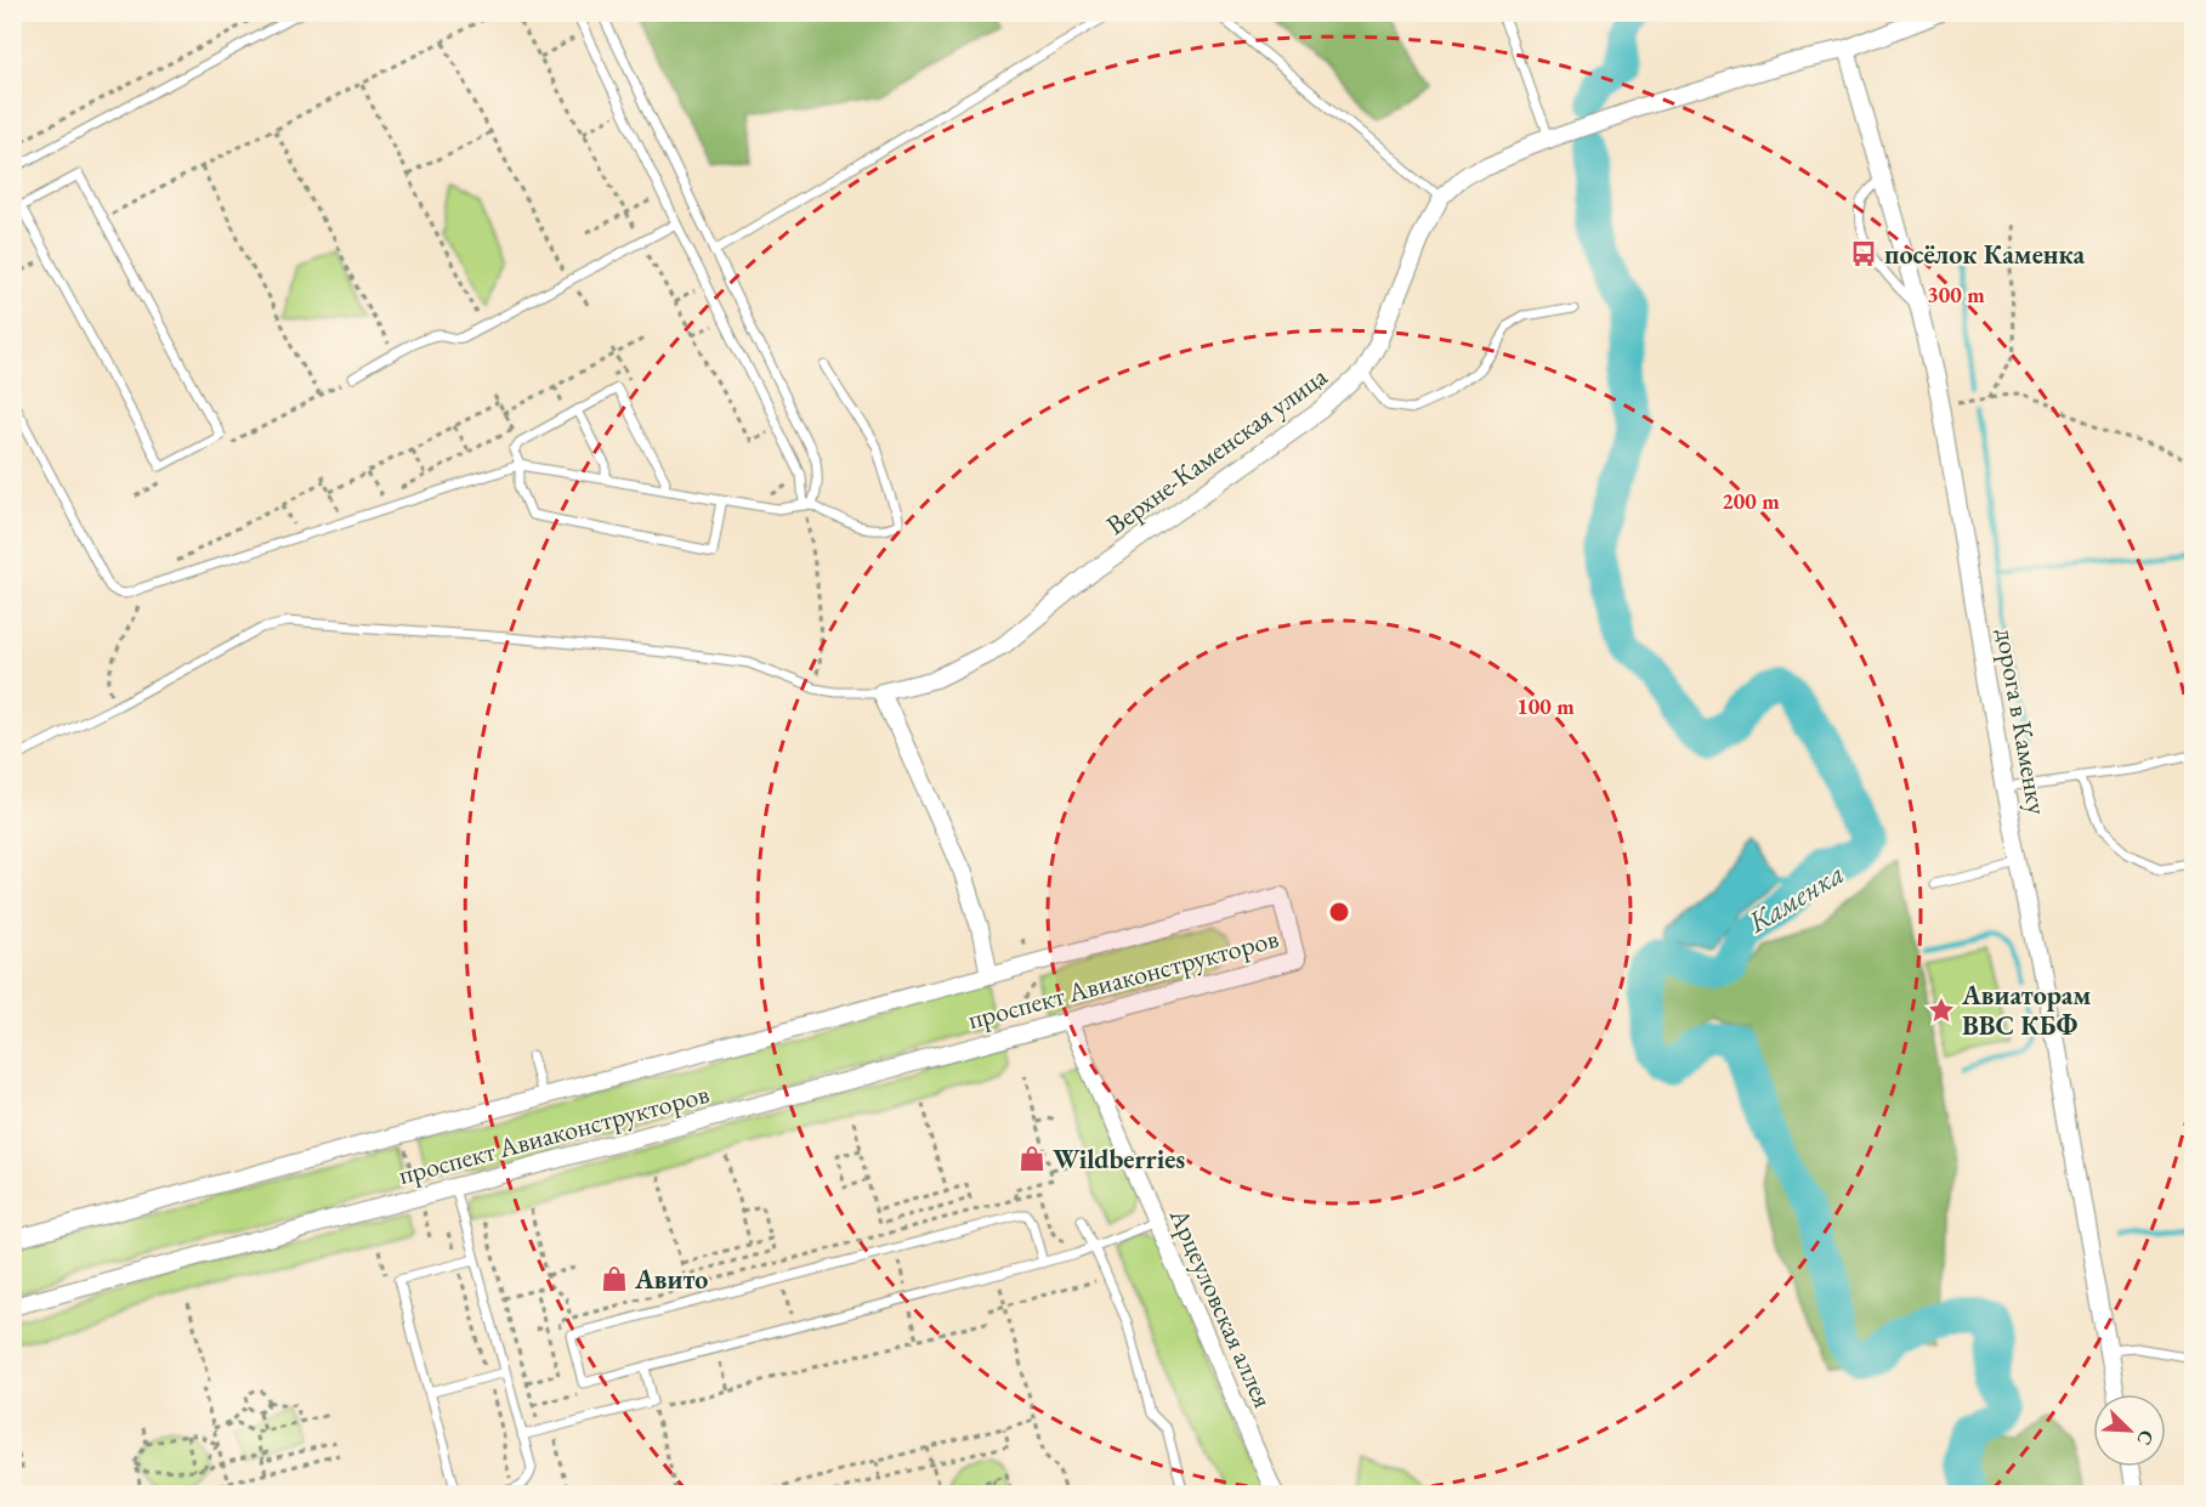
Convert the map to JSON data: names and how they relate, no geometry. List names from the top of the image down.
{
  "streets": {
    "street": [
      "Верхне-Каменская улица",
      "дорога в Каменку",
      "проспект Авиаконструкторов",
      "Арцеуловская аллея"
    ]
  },
  "crossings": [
    ["Верхне-Каменская улица", "дорога в Каменку"],
    ["проспект Авиаконструкторов", "Арцеуловская аллея"]
  ],
  "water": ["Каменка"],
  "places": {
    "bus stop": ["посёлок Каменка"],
    "place": ["Авиаторам ВВС КБФ"],
    "shop": ["Wildberries", "Авито"]
  },
  "north": "bottom right",
  "rings": ["300 m", "200 m", "100 m"]
}
